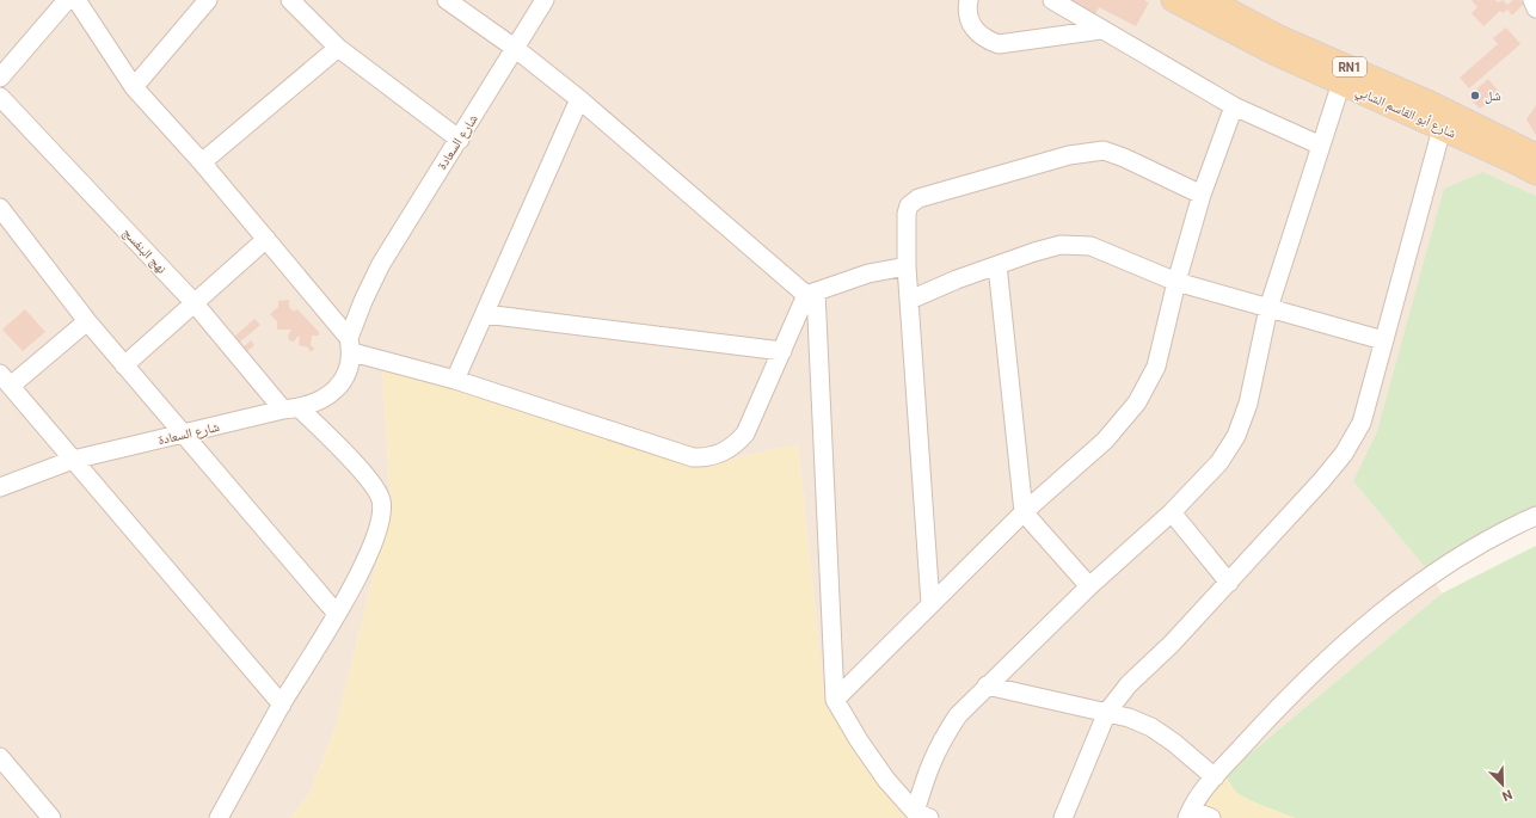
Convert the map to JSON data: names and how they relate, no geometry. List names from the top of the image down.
{
  "streets": {
    "main road": ["RN1", "شارع أبو القاسم الشابي"],
    "street": ["شارع السعادة", "نهج البنفسج"]
  },
  "crossings": [
    ["شارع السعادة", "نهج البنفسج"]
  ],
  "places": ["شل"],
  "north": "bottom right"
}
